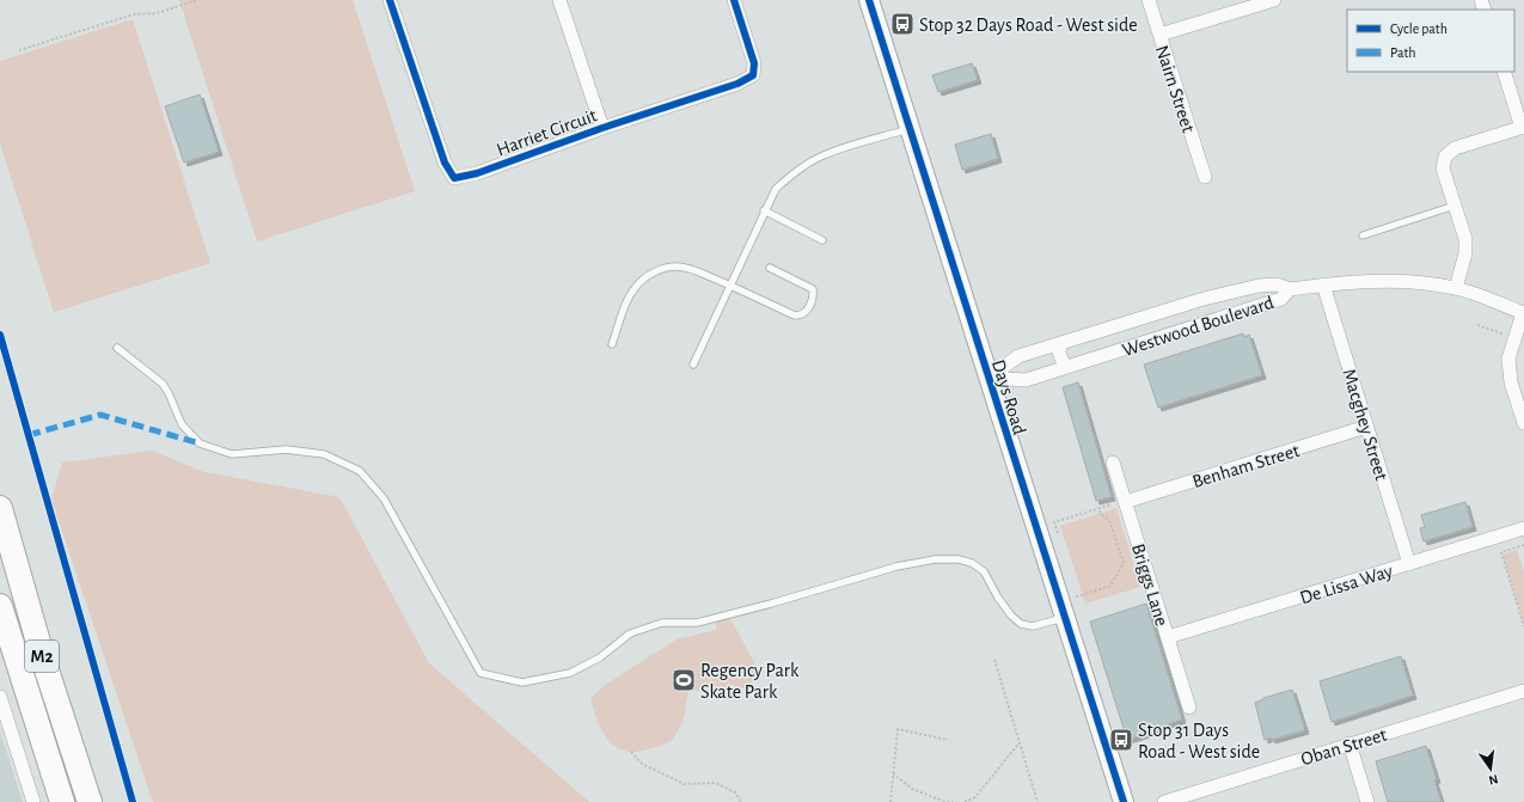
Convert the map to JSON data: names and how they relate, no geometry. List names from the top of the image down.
{
  "streets": {
    "highway": ["M2"],
    "street": [
      "Nairn Street",
      "Harriet Circuit",
      "Westwood Boulevard",
      "Days Road",
      "Macghey Street",
      "Benham Street",
      "De Lissa Way",
      "Briggs Lane",
      "Oban Street"
    ]
  },
  "crossings": [
    ["Westwood Boulevard", "Days Road"],
    ["Macghey Street", "Benham Street"],
    ["Macghey Street", "De Lissa Way"],
    ["Benham Street", "Briggs Lane"],
    ["De Lissa Way", "Briggs Lane"]
  ],
  "places": {
    "bus stop": ["Stop 32 Days Road - West side", "Stop 31 Days Road - West side"],
    "sports": ["Regency Park Skate Park"]
  },
  "legend": ["Cycle path", "Path"],
  "north": "bottom"
}
